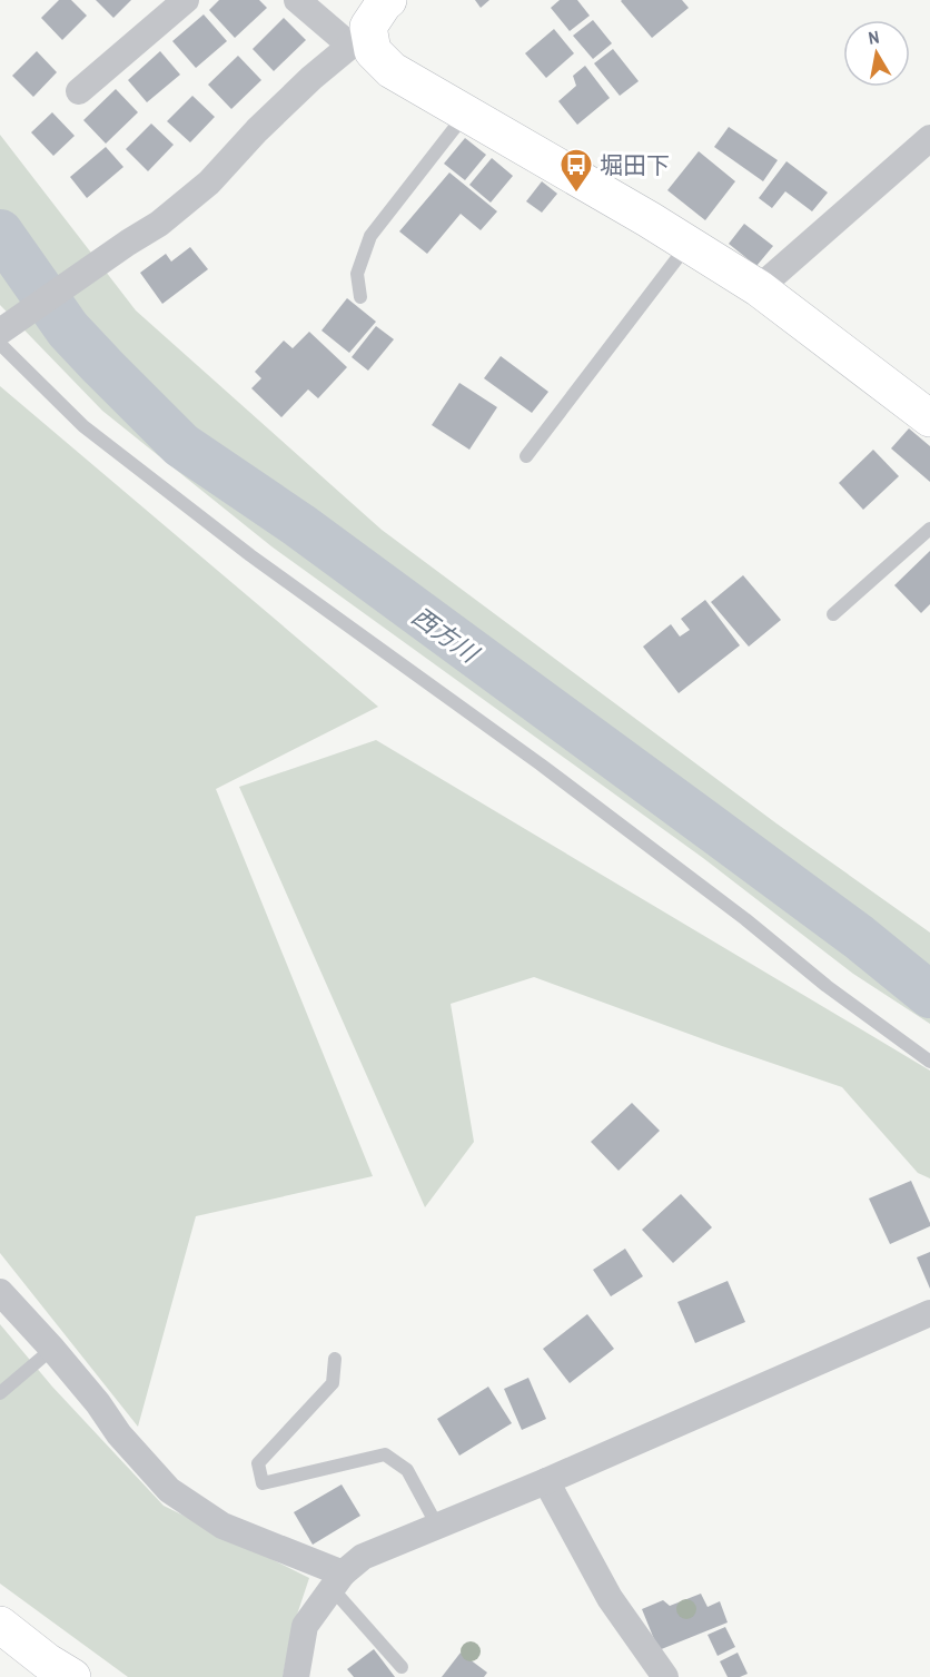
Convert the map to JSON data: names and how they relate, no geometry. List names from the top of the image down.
{
  "water": ["西方川"],
  "places": {
    "bus stop": ["堀田下"]
  },
  "north": "top"
}
